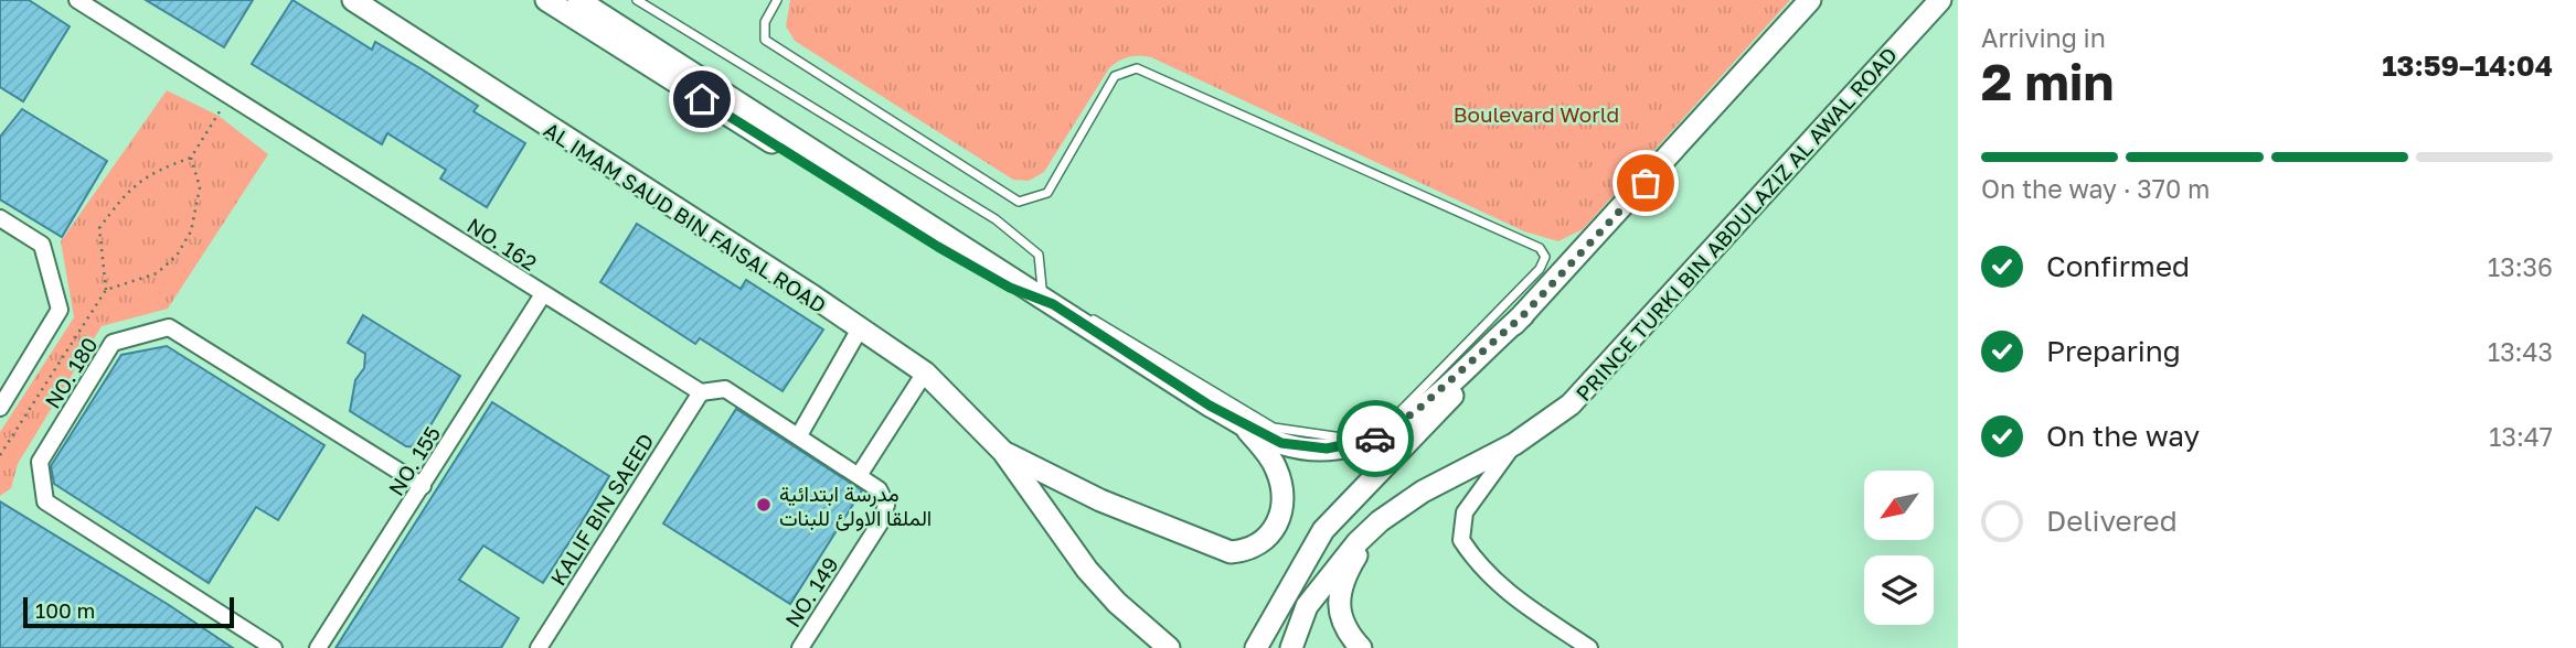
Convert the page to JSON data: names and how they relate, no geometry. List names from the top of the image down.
{
  "streets": {
    "main road": ["AL IMAM SAUD BIN FAISAL ROAD", "PRINCE TURKI BIN ABDULAZIZ AL AWAL ROAD"],
    "street": [
      "NO. 162",
      "NO. 180",
      "NO. 155",
      "KALIF BIN SAEED",
      "NO. 149"
    ]
  },
  "crossings": [
    ["NO. 162", "NO. 155"],
    ["NO. 162", "KALIF BIN SAEED"],
    ["NO. 162", "NO. 149"],
    ["NO. 180", "NO. 155"]
  ],
  "parks": ["Boulevard World"],
  "places": ["مدرسة ابتدائية الملقا الاولئ للبنات"],
  "scale_bar": "100 m",
  "north": "bottom left",
  "page": {
    "heading": ["2 min", "Arriving in", "13:59–14:04"],
    "bar": "On the way · 370 m",
    "list": [
      ["Confirmed", "13:36"],
      ["Preparing", "13:43"],
      ["On the way", "13:47"],
      "Delivered"
    ],
    "scale": "100 m"
  }
}
